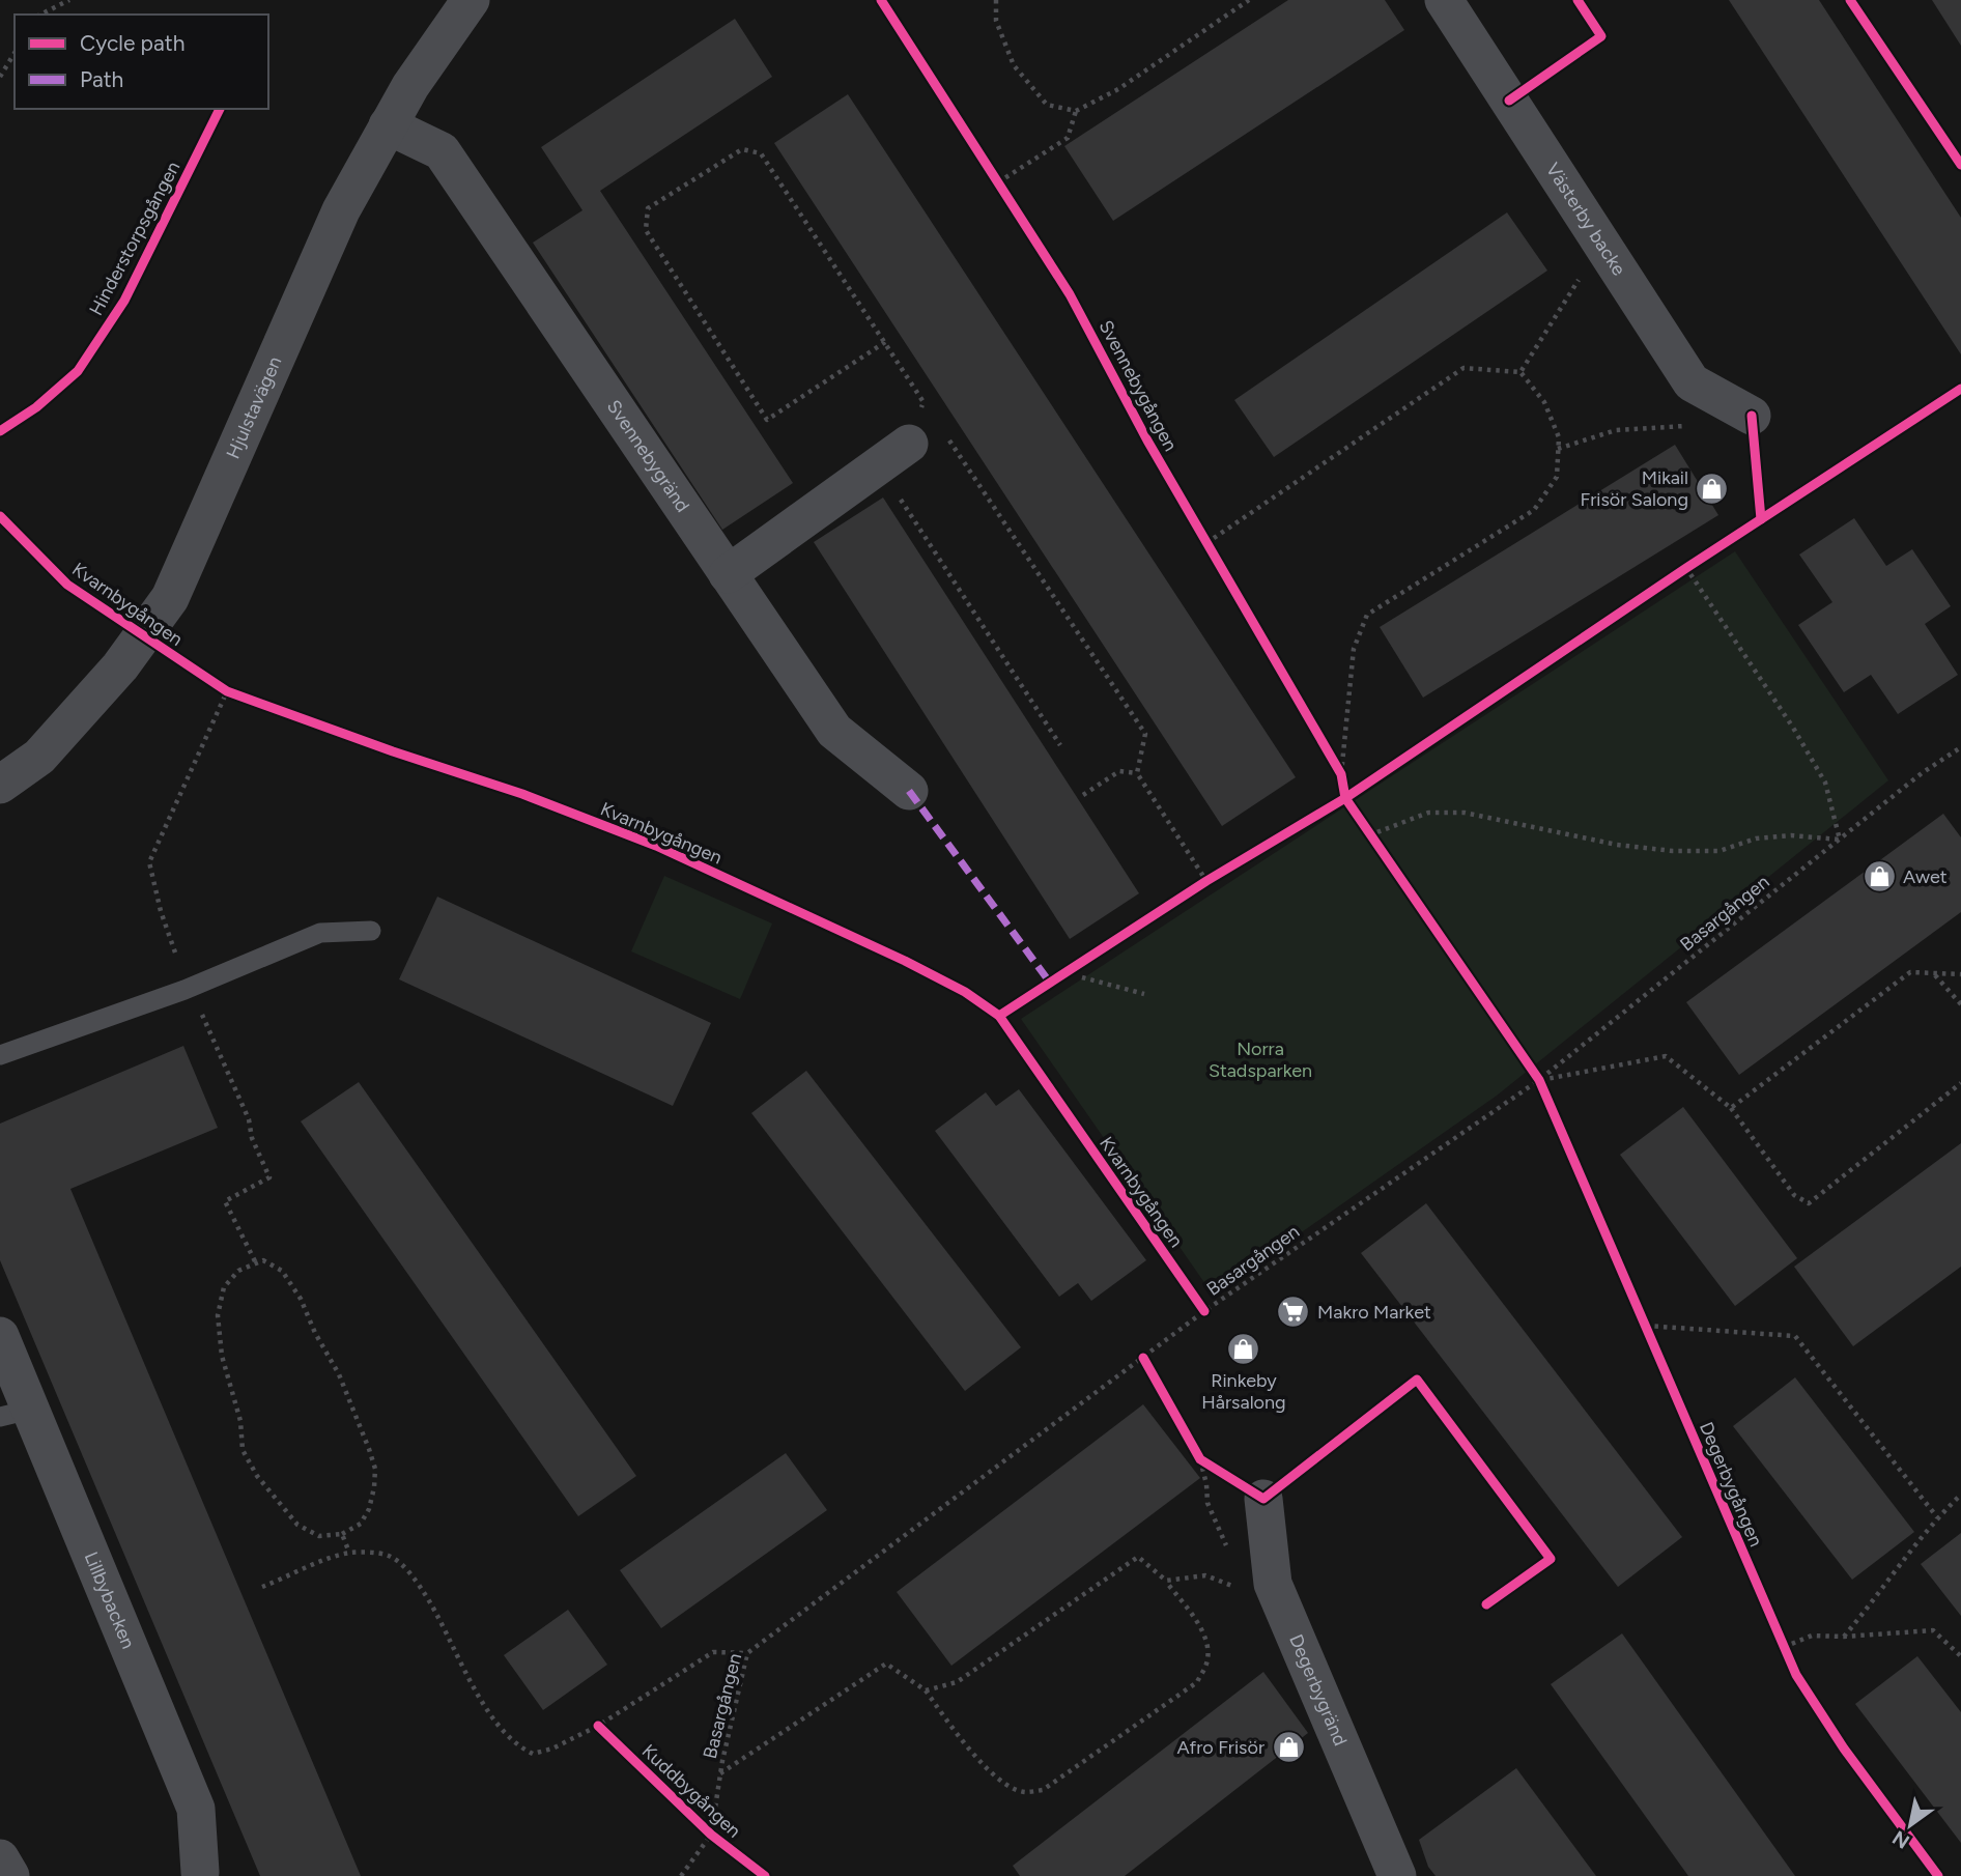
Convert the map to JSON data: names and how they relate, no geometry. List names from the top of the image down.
{
  "streets": {
    "street": [
      "Västerby backe",
      "Hjulstavägen",
      "Svennebygränd",
      "Lillbybacken",
      "Degerbygränd"
    ],
    "path": ["Basargången"],
    "cycle path": [
      "Hinderstorpsgången",
      "Svennebygången",
      "Kvarnbygången",
      "Kuddbygången"
    ]
  },
  "crossings": [
    ["Hjulstavägen", "Svennebygränd"],
    ["Basargången", "Kuddbygången"]
  ],
  "parks": ["Norra Stadsparken"],
  "places": {
    "shop": [
      "Mikail Frisör Salong",
      "Awet",
      "Rinkeby Hårsalong",
      "Afro Frisör"
    ],
    "supermarket": ["Makro Market"]
  },
  "legend": ["Cycle path", "Path"],
  "north": "bottom left"
}
